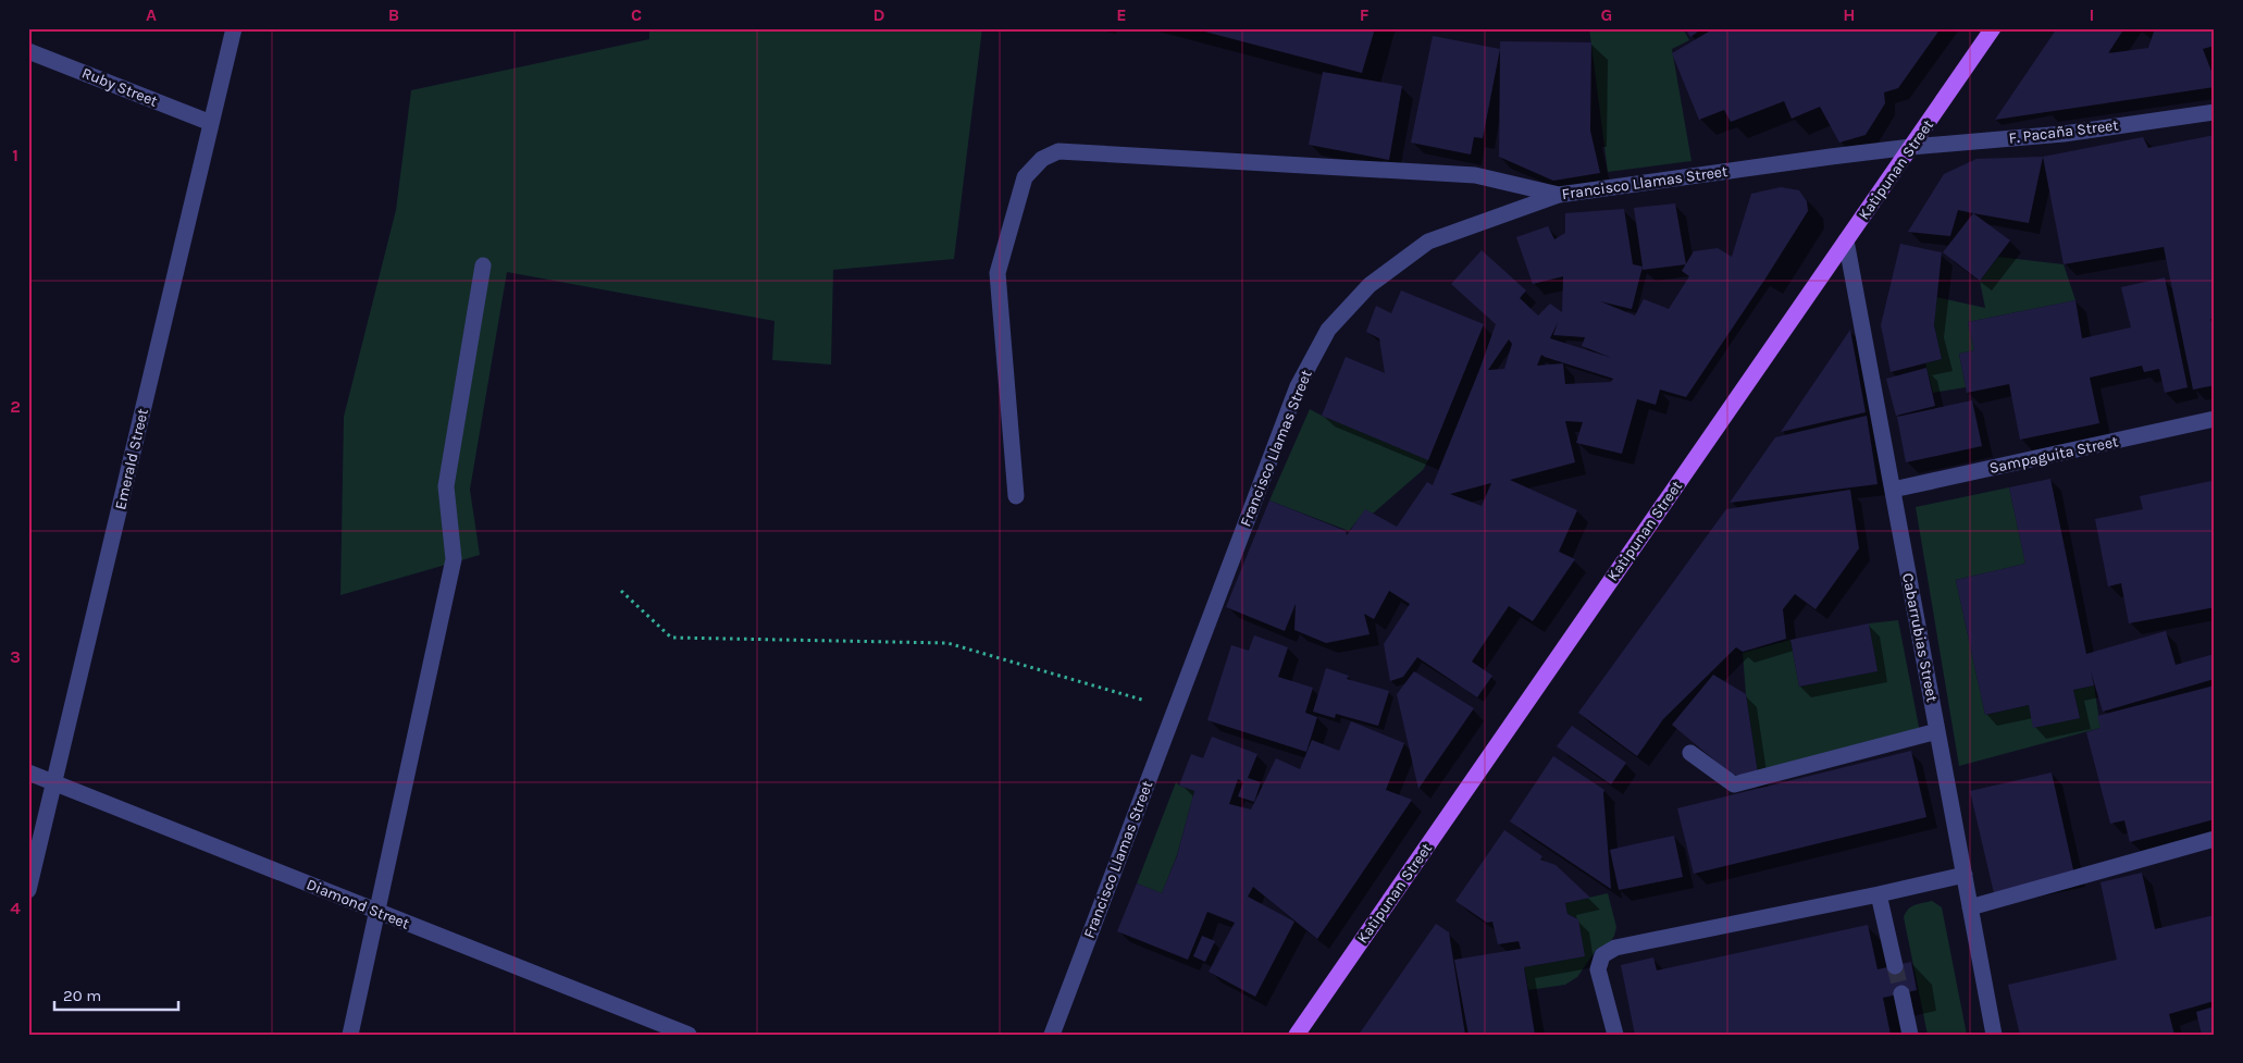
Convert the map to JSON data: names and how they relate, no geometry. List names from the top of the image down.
{
  "streets": {
    "main road": ["Katipunan Street"],
    "street": [
      "Ruby Street",
      "F. Pacaña Street",
      "Francisco Llamas Street",
      "Sampaguita Street",
      "Emerald Street",
      "Cabarrubias Street",
      "Diamond Street"
    ]
  },
  "crossings": [
    ["Ruby Street", "Emerald Street"],
    ["F. Pacaña Street", "Katipunan Street"],
    ["F. Pacaña Street", "Francisco Llamas Street"],
    ["Katipunan Street", "Francisco Llamas Street"],
    ["Katipunan Street", "Cabarrubias Street"],
    ["Sampaguita Street", "Cabarrubias Street"],
    ["Emerald Street", "Diamond Street"]
  ],
  "scale_bar": "20 m",
  "grid": {
    "columns": [
      "A",
      "B",
      "C",
      "D",
      "E",
      "F",
      "G",
      "H",
      "I"
    ],
    "rows": [
      "1",
      "2",
      "3",
      "4"
    ]
  }
}
